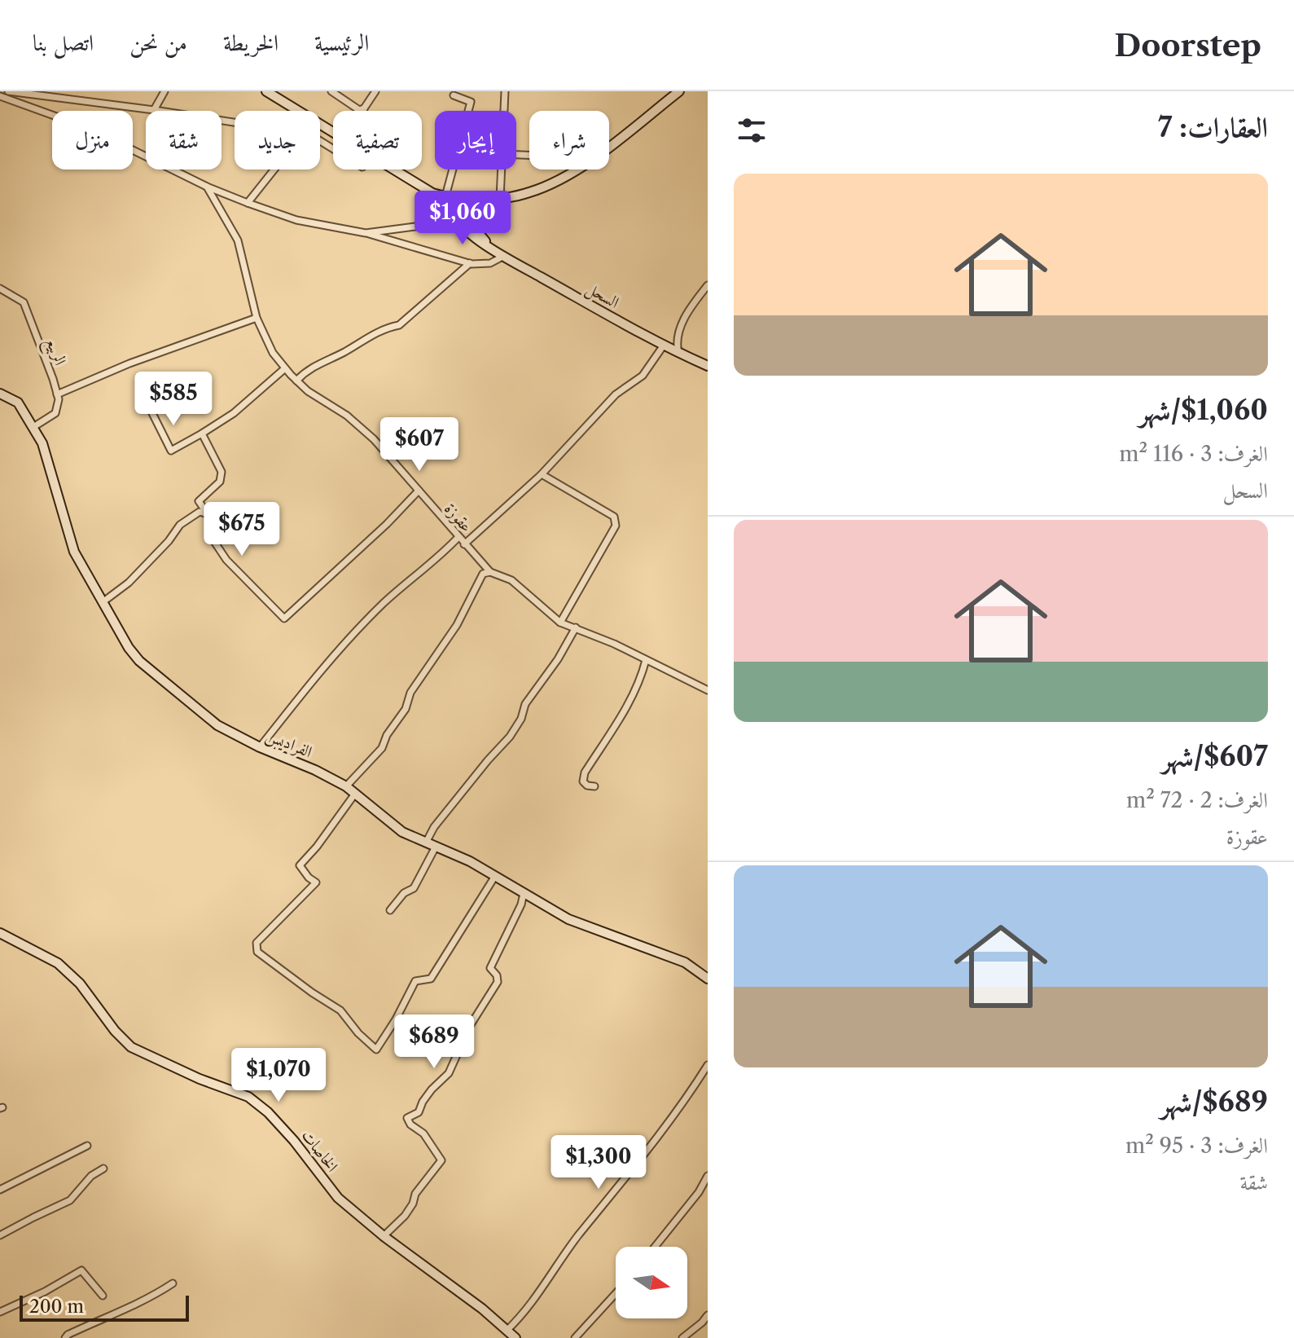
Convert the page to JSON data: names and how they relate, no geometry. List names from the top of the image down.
{
  "streets": {
    "street": [
      "السحل",
      "الربيع",
      "عقوزة",
      "الفراديس",
      "الخاصات"
    ]
  },
  "scale_bar": "200 m",
  "north": "right",
  "page": {
    "header": "Doorstep",
    "nav": [
      "الرئيسية",
      "الخريطة",
      "من نحن",
      "اتصل بنا"
    ],
    "heading": "العقارات: 7",
    "chip": [
      "شراء",
      "إيجار",
      "تصفية",
      "جديد",
      "شقة",
      "منزل"
    ],
    "list": [
      {
        "name": "$1,060/شهر",
        "note": "الغرف: 3 · 116 m² · السحل"
      },
      {
        "name": "$607/شهر",
        "note": "الغرف: 2 · 72 m² · عقوزة"
      },
      {
        "name": "$689/شهر",
        "note": "الغرف: 3 · 95 m² · شقة"
      }
    ],
    "price": [
      "$1,060",
      "$585",
      "$607",
      "$675",
      "$689",
      "$1,070",
      "$1,300"
    ],
    "scale": "200 m"
  }
}
